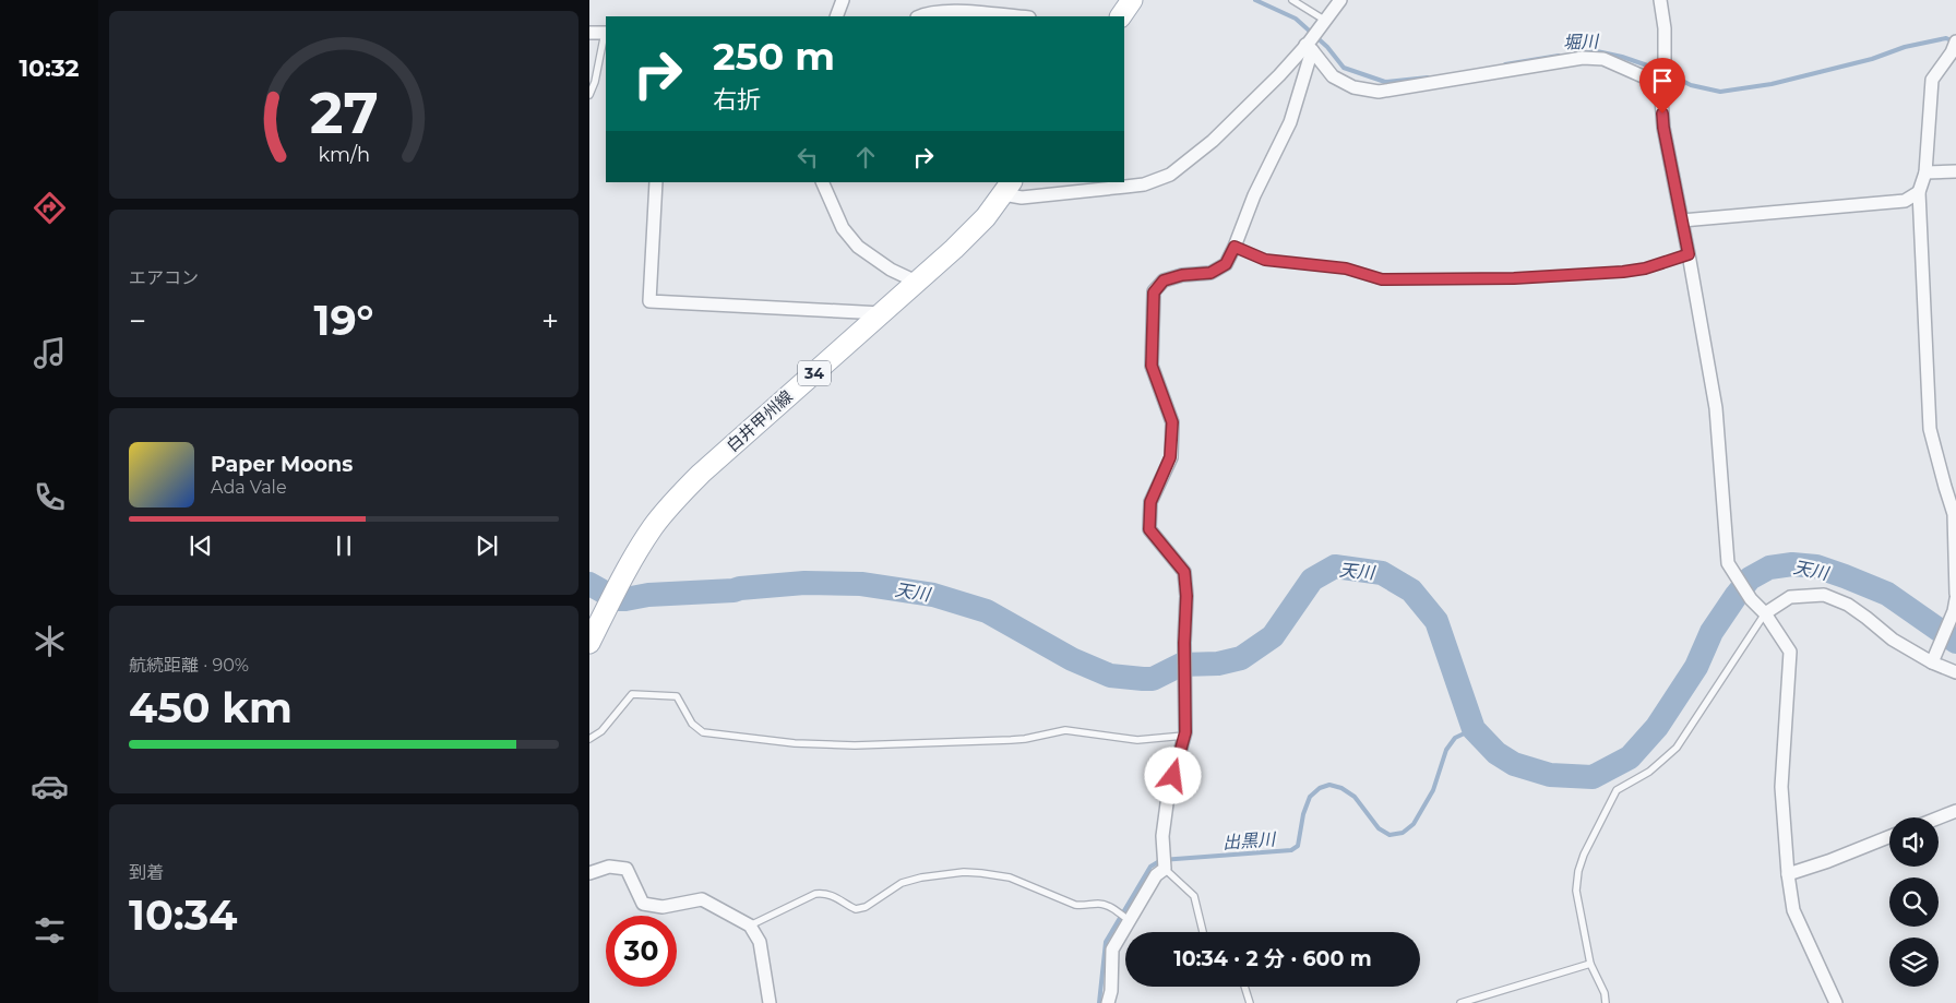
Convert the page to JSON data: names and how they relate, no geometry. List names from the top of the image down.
{
  "streets": {
    "main road": ["34", "白井甲州線"]
  },
  "water": ["堀川", "天川", "出黒川"],
  "page": {
    "tabs": "10:32",
    "turn": ["250 m", "右折"],
    "tile": [
      "エアコン",
      ["航続距離 · 90%", "450 km"],
      ["到着", "10:34"]
    ],
    "heat": ["−", "19°", "+"],
    "song": ["Paper Moons", "Ada Vale"],
    "limit": "30",
    "trip": "10:34 · 2 分 · 600 m",
    "gauge": ["27", "km/h"]
  }
}
